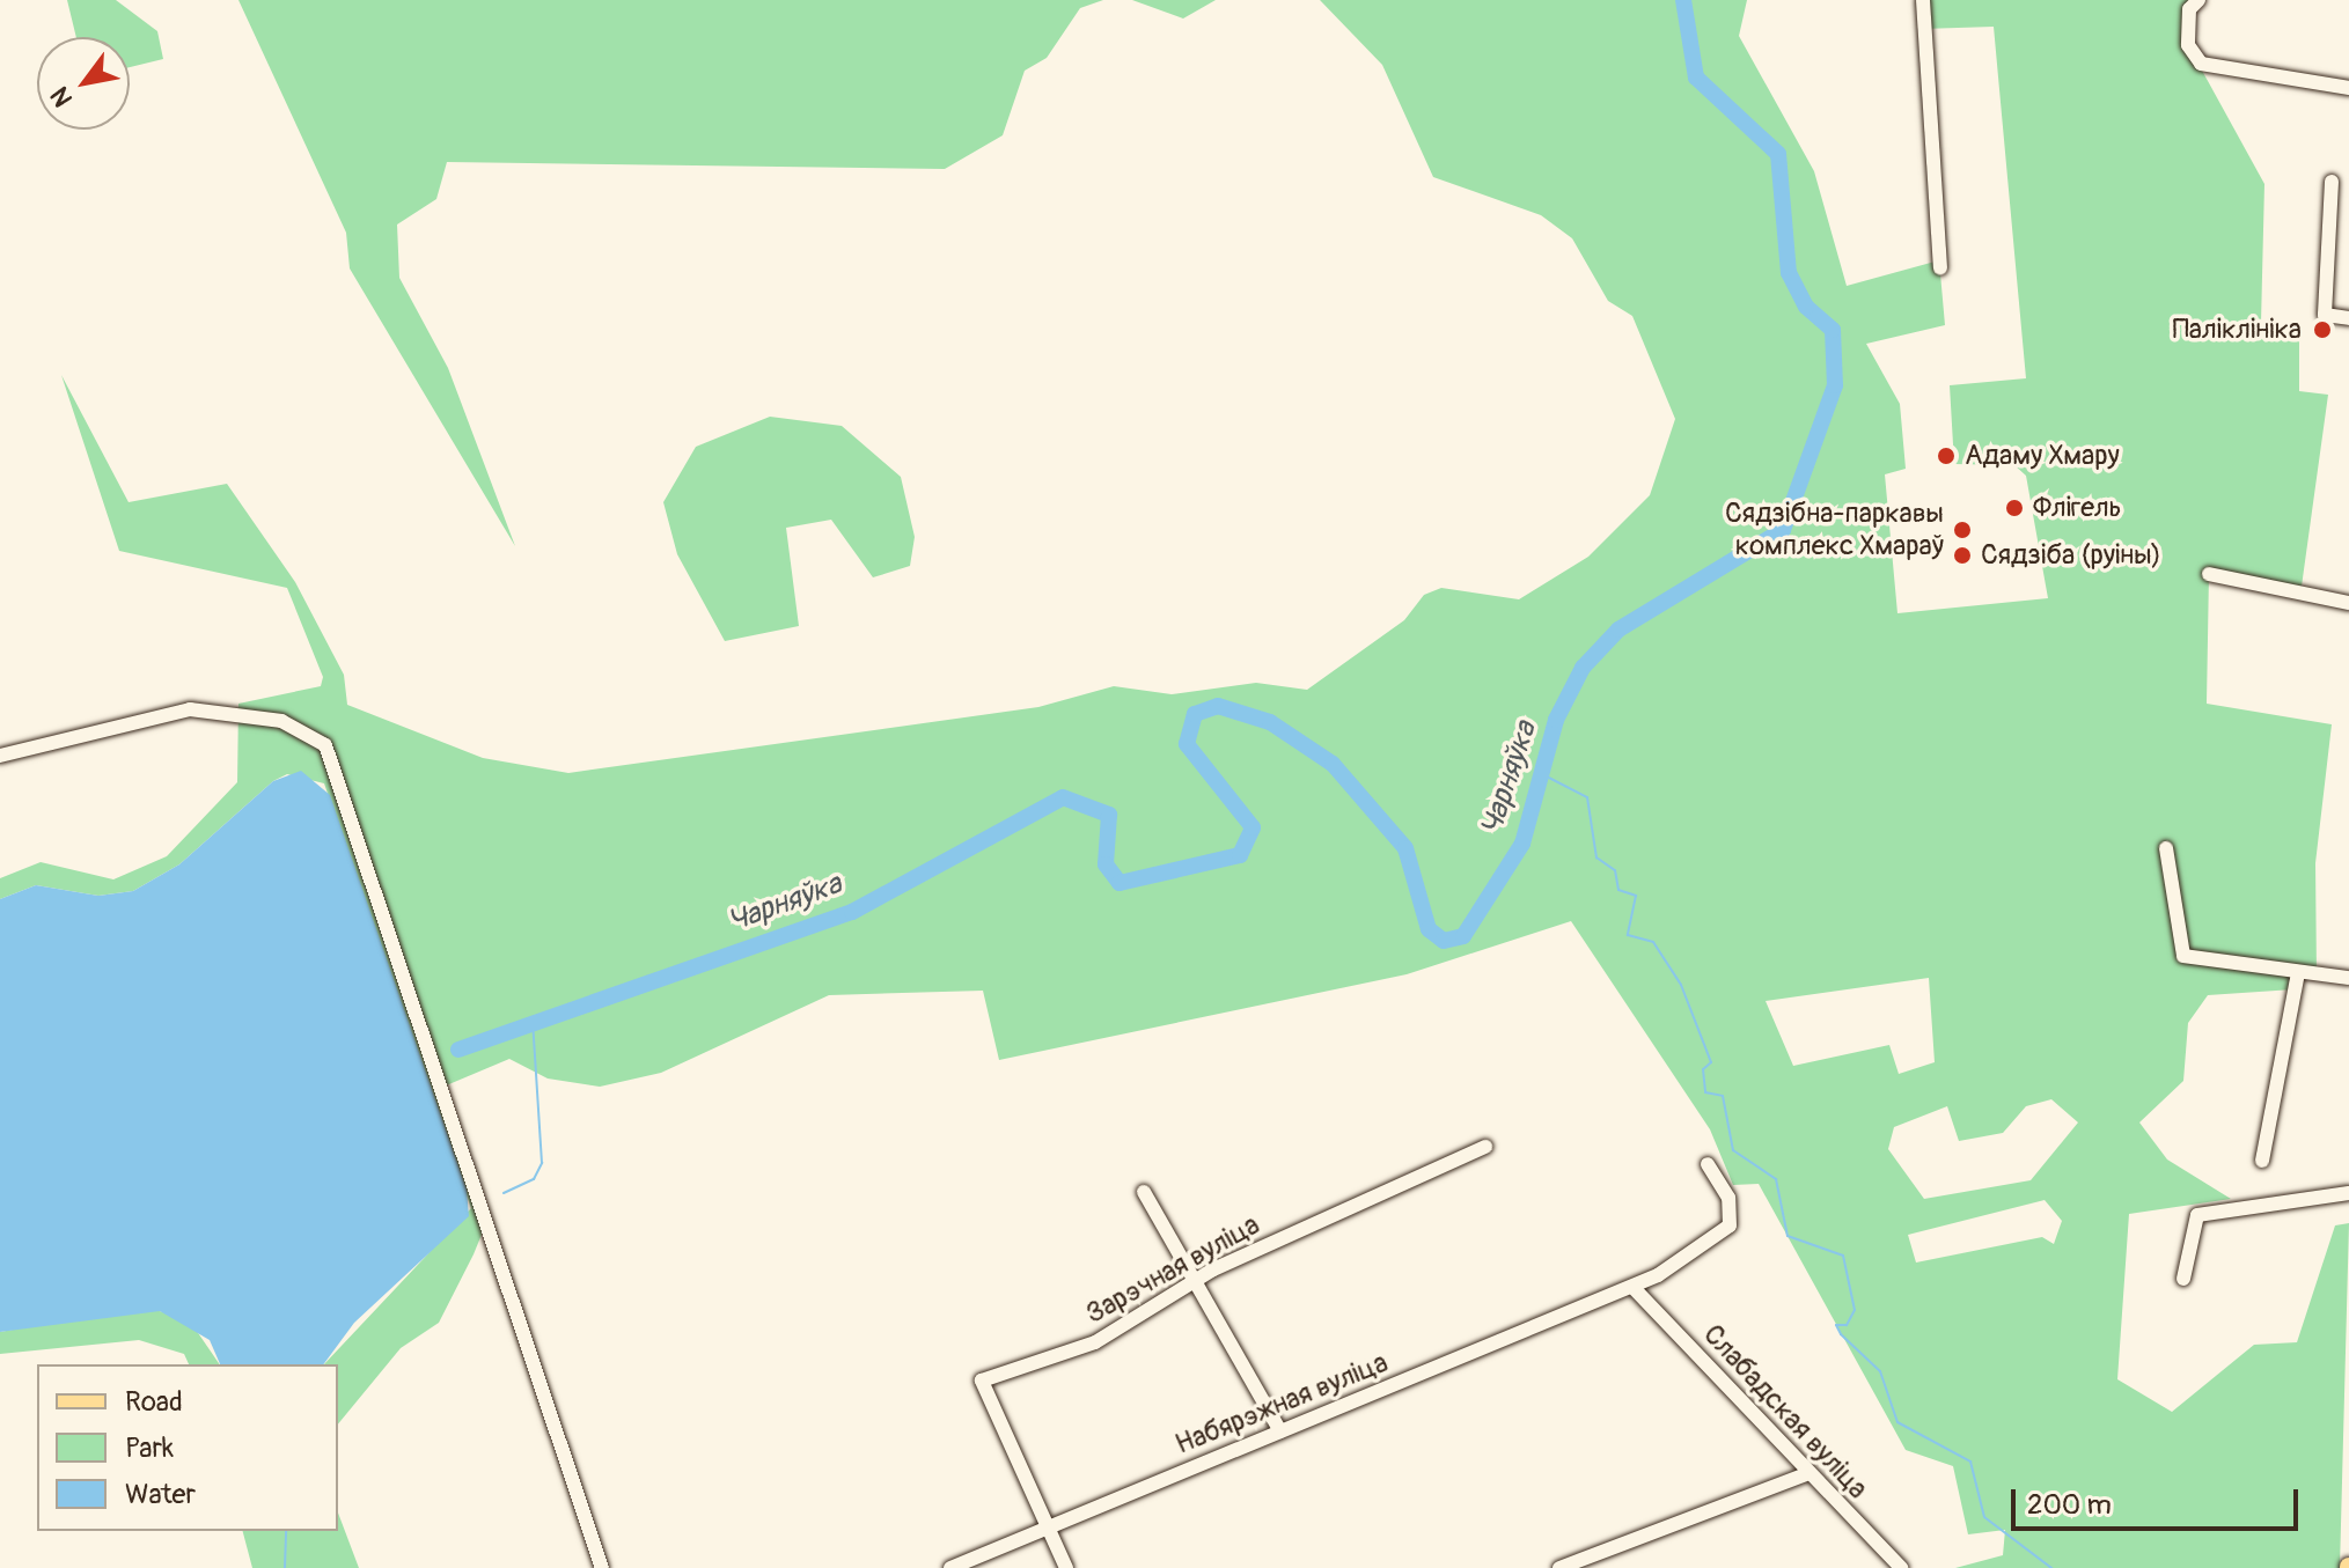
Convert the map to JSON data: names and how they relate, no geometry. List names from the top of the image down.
{
  "streets": {
    "street": ["Зарэчная вуліца", "Набярэжная вуліца", "Слабадская вуліца"]
  },
  "crossings": [
    ["Зарэчная вуліца", "Набярэжная вуліца"],
    ["Набярэжная вуліца", "Слабадская вуліца"]
  ],
  "water": ["Чарняўка"],
  "places": [
    "Паліклініка",
    "Адаму Хмару",
    "Флігель",
    "Сядзібна-паркавы комплекс Хмараў",
    "Сядзіба (руіны)"
  ],
  "legend": ["Road", "Park", "Water"],
  "scale_bar": "200 m",
  "north": "bottom left"
}
